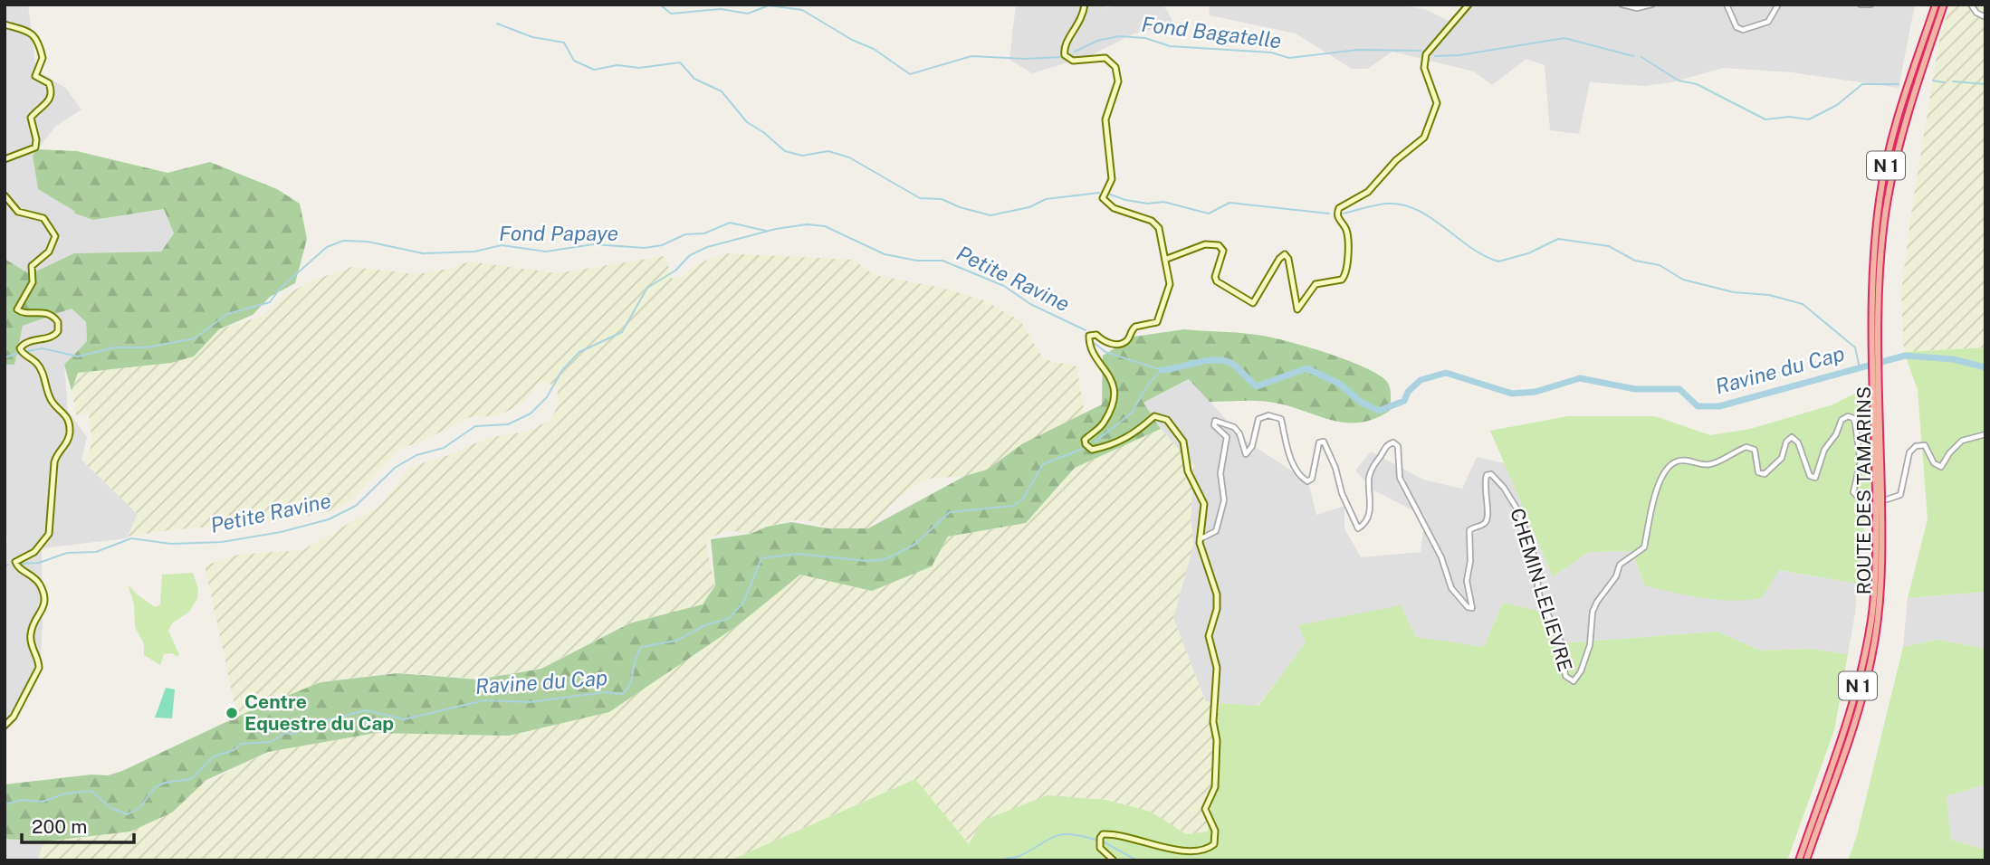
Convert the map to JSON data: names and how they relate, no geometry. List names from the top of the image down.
{
  "streets": {
    "highway": ["N 1", "ROUTE DES TAMARINS"],
    "street": ["CHEMIN LELIEVRE"]
  },
  "water": [
    "Fond Bagatelle",
    "Fond Papaye",
    "Petite Ravine",
    "Ravine du Cap"
  ],
  "places": ["Centre Equestre du Cap"],
  "scale_bar": "200 m"
}
